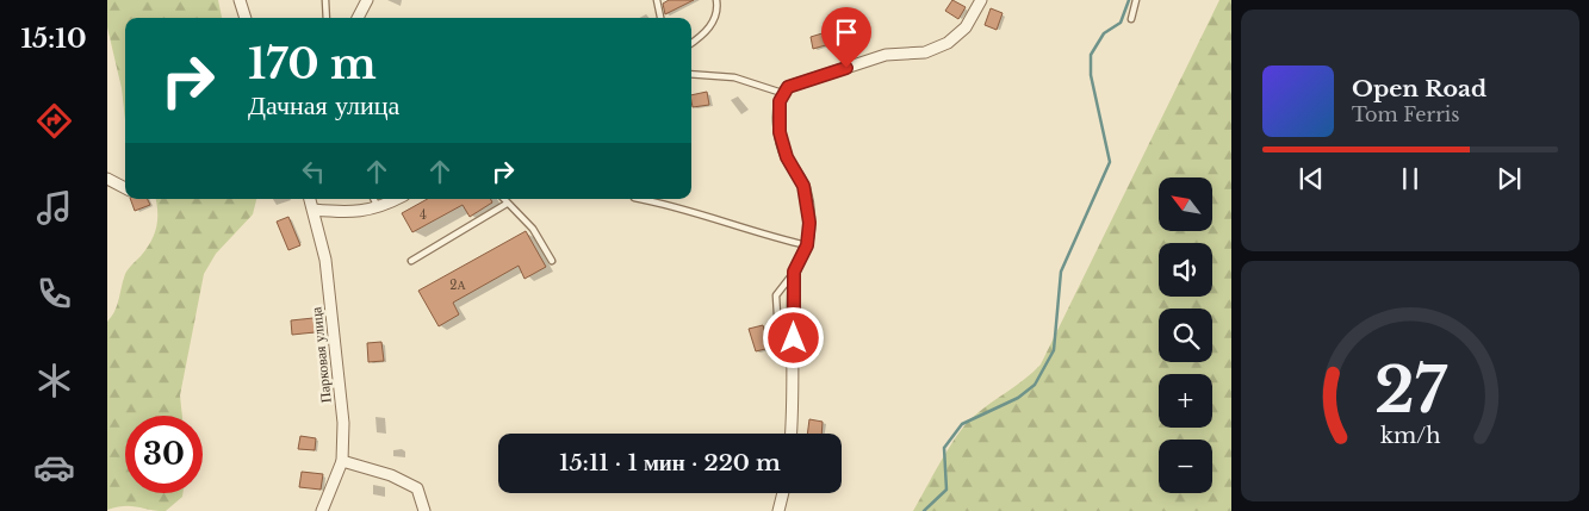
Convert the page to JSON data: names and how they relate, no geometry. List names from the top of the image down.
{
  "streets": {
    "street": ["Парковая улица"]
  },
  "house_numbers": ["4", "2А"],
  "north": "top left",
  "page": {
    "tabs": "15:10",
    "turn": ["170 m", "Дачная улица"],
    "song": ["Open Road", "Tom Ferris"],
    "map_buttons": ["+", "−"],
    "limit": "30",
    "trip": "15:11 · 1 мин · 220 m",
    "gauge": ["27", "km/h"]
  }
}
